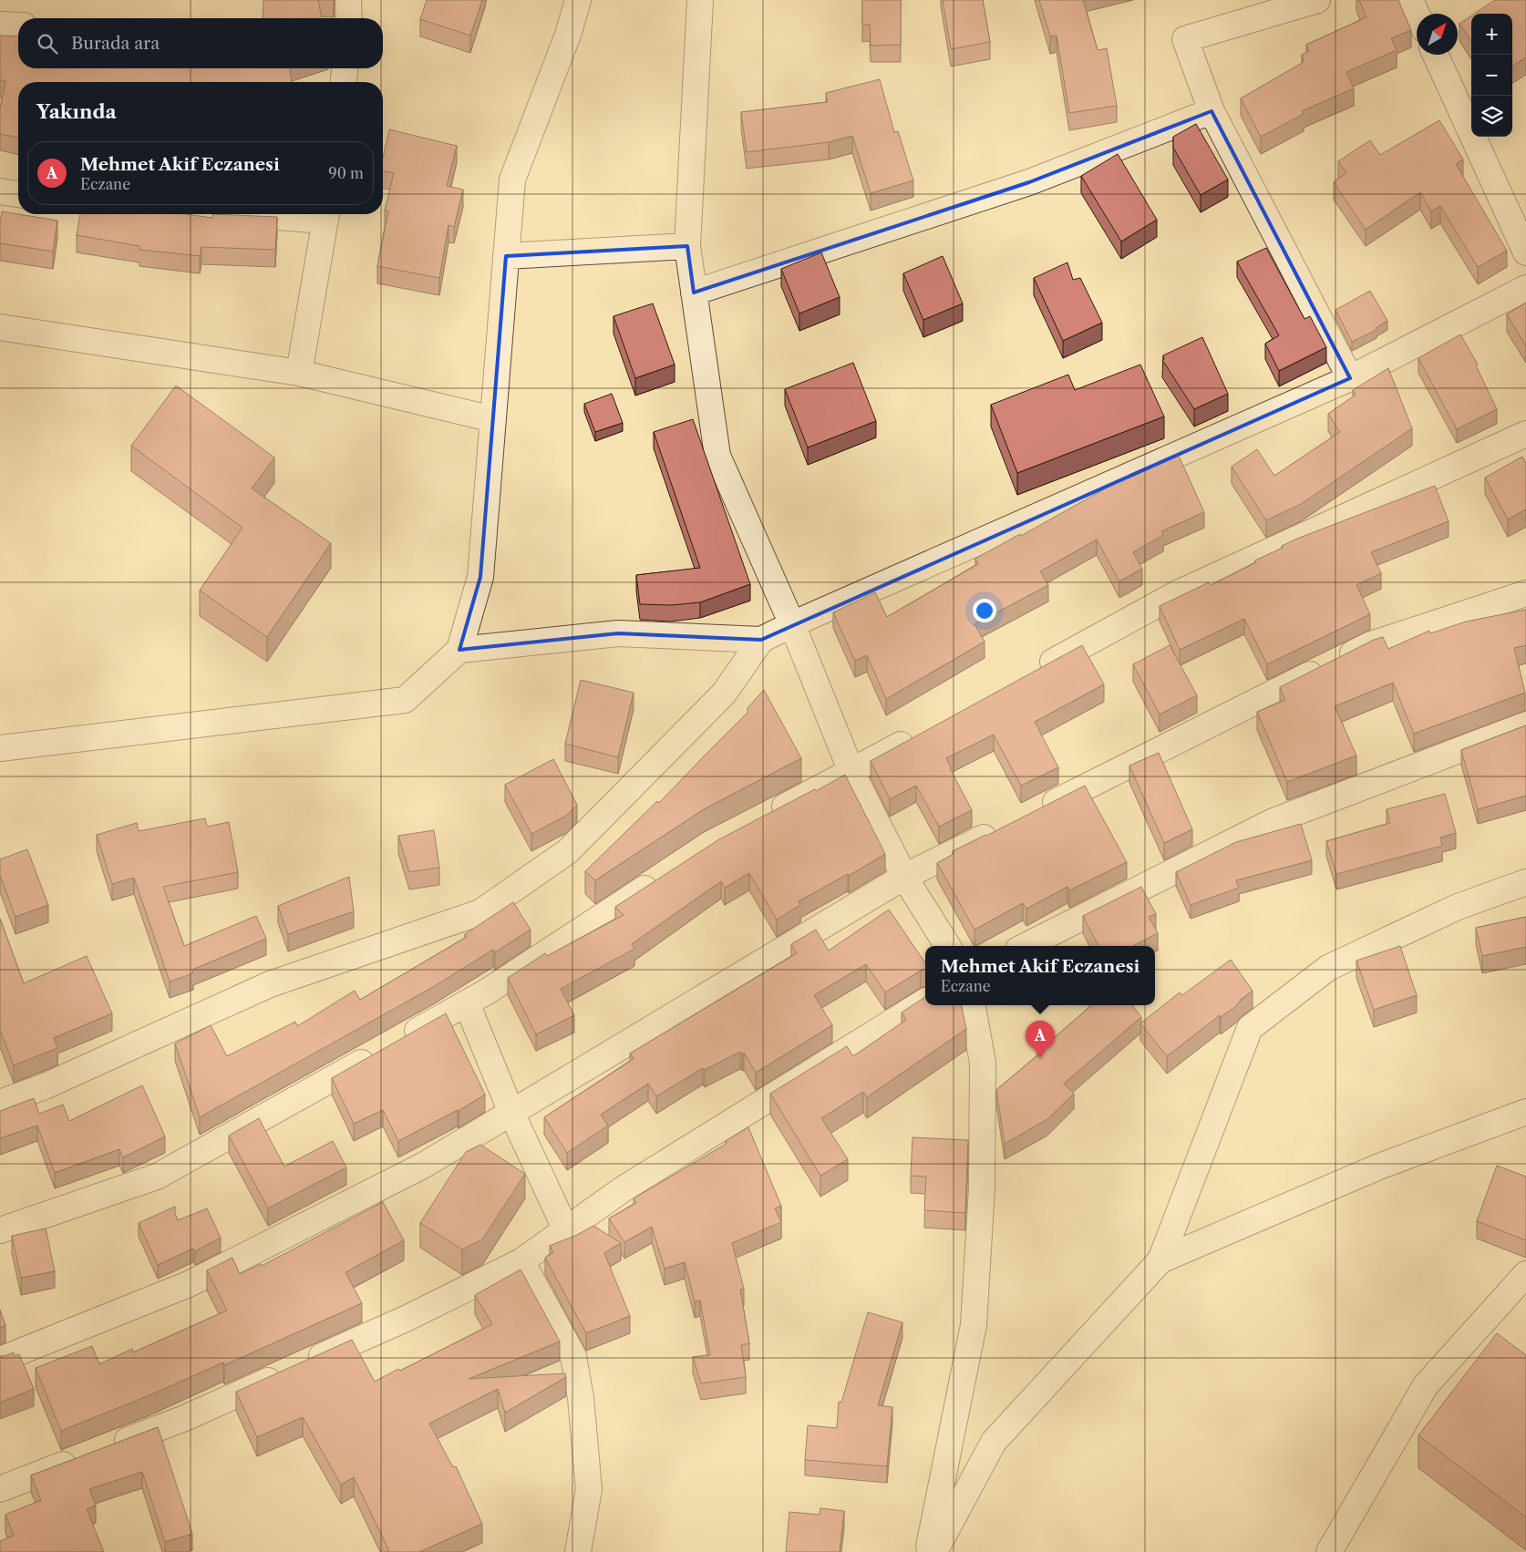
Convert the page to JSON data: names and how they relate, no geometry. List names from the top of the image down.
{
  "north": "top right",
  "page": {
    "map_buttons": ["+", "−"],
    "search": "Burada ara",
    "heading": "Yakında",
    "list": [
      {
        "mark": "A",
        "name": "Mehmet Akif Eczanesi",
        "note": "Eczane",
        "value": "90 m"
      }
    ],
    "popup": ["Mehmet Akif Eczanesi", "Eczane"],
    "pins": "A"
  }
}
